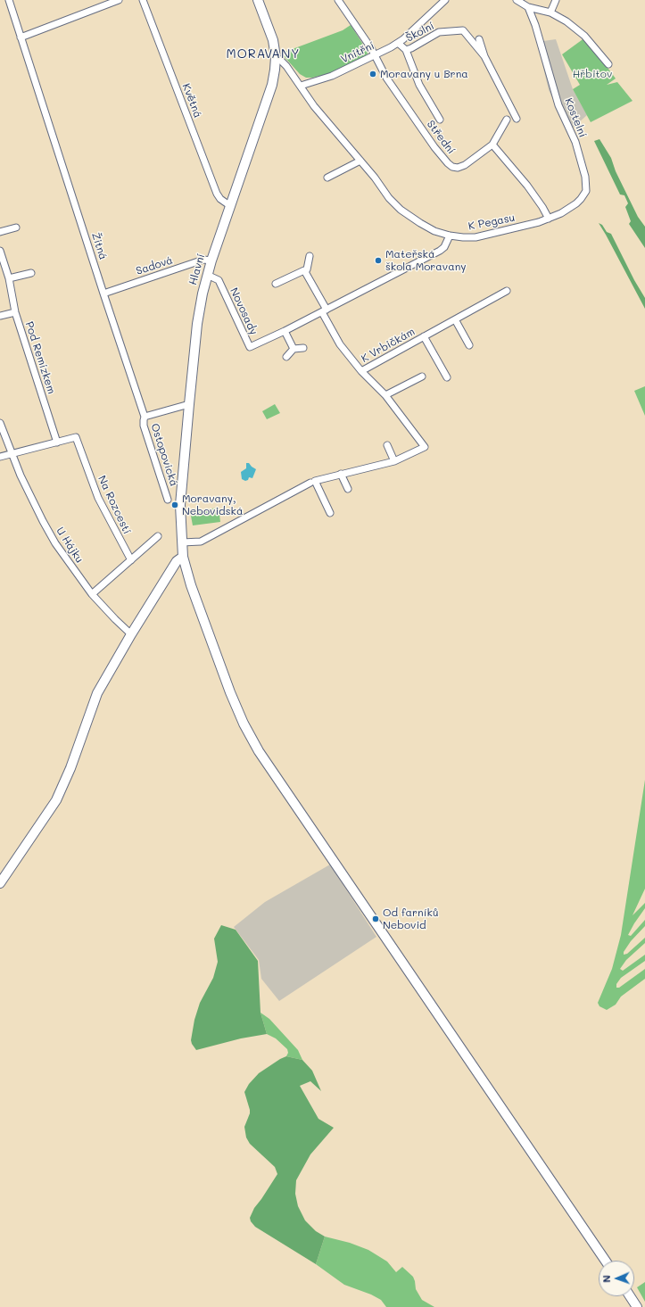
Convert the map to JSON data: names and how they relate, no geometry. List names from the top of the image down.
{
  "streets": {
    "street": [
      "Školní",
      "Vnitřní",
      "Květná",
      "Kostelní",
      "Střední",
      "K Pegasu",
      "Žitná",
      "Sadová",
      "Hlavní",
      "Novosady",
      "K Vrbičkám",
      "Pod Remízkem",
      "Ostopovická",
      "Na Rozcestí",
      "U Hájku"
    ]
  },
  "crossings": [
    ["Školní", "Vnitřní"],
    ["Školní", "Střední"],
    ["Vnitřní", "Střední"],
    ["Vnitřní", "K Pegasu"],
    ["Květná", "Hlavní"],
    ["Kostelní", "K Pegasu"],
    ["K Pegasu", "Novosady"],
    ["Žitná", "Sadová"],
    ["Žitná", "Ostopovická"],
    ["Sadová", "Hlavní"],
    ["Hlavní", "Novosady"],
    ["Novosady", "K Vrbičkám"],
    ["Pod Remízkem", "Na Rozcestí"]
  ],
  "districts": ["MORAVANY"],
  "parks": ["Hřbitov"],
  "places": [
    "Moravany u Brna",
    "Mateřská škola Moravany",
    "Moravany, Nebovidská",
    "Od farníků Nebovid"
  ],
  "north": "left"
}
